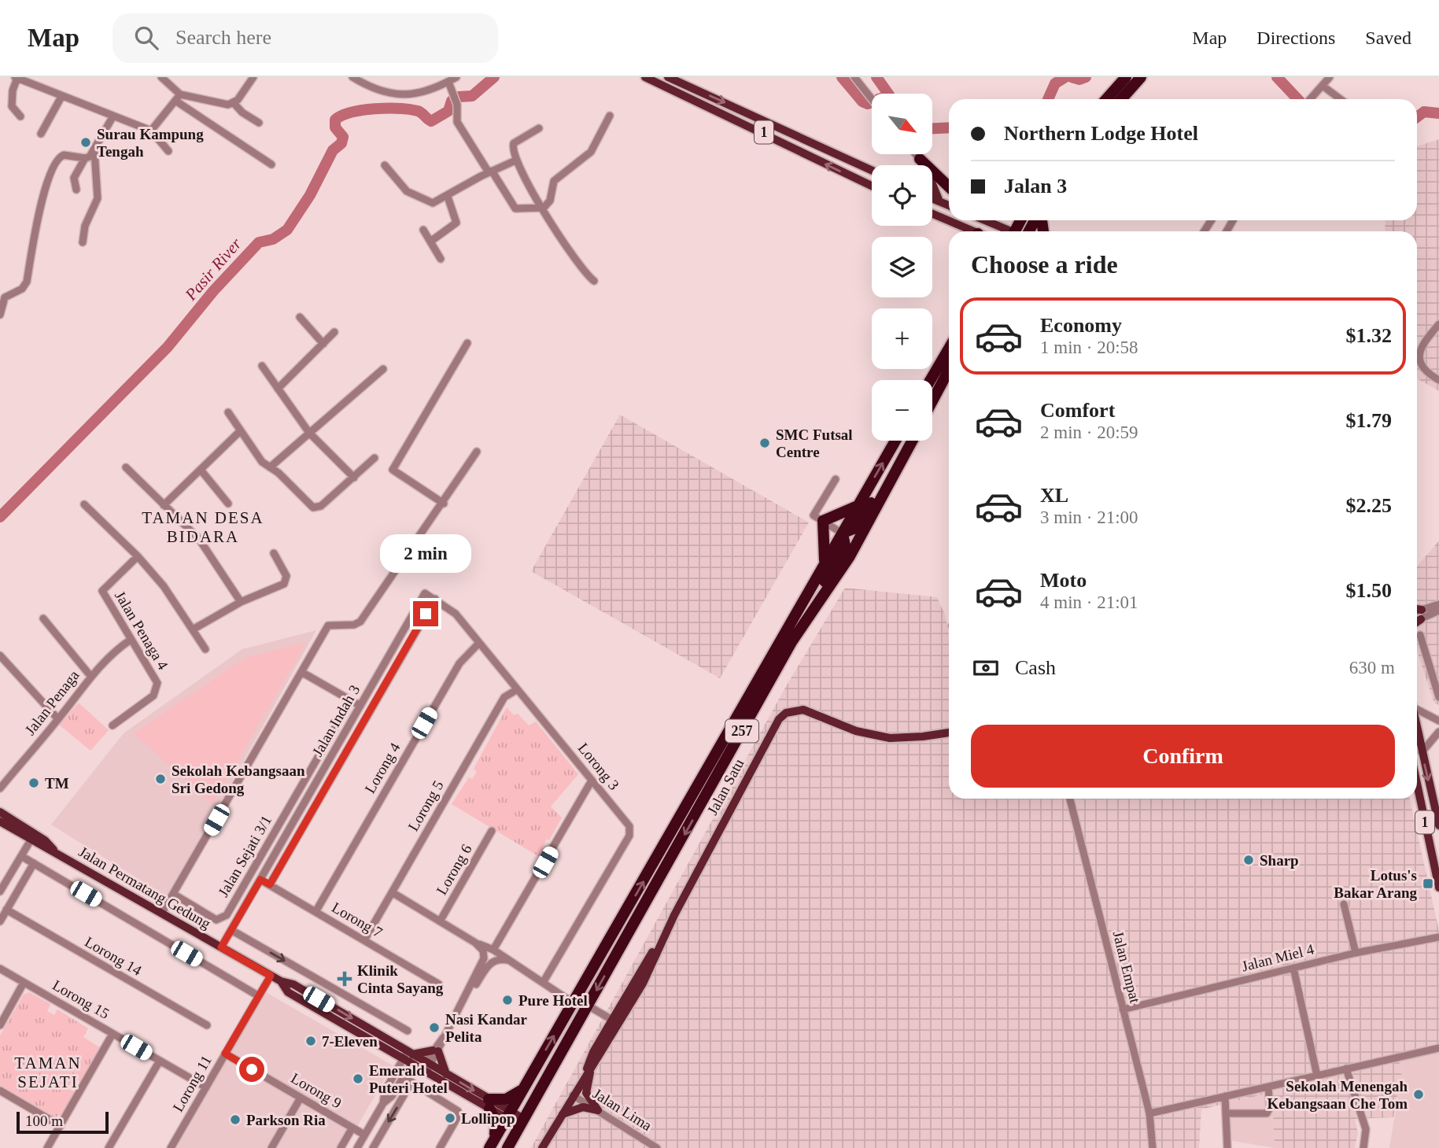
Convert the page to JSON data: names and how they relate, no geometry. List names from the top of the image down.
{
  "streets": {
    "highway": ["257"],
    "main road": ["1", "Jalan Satu", "Jalan Permatang Gedung"],
    "street": [
      "Jalan Penaga 4",
      "Jalan Penaga",
      "Jalan Indah 3",
      "Lorong 3",
      "Lorong 4",
      "Lorong 5",
      "Jalan Sejati 3/1",
      "Lorong 6",
      "Lorong 7",
      "Lorong 14",
      "Jalan Miel 4",
      "Jalan Empat",
      "Lorong 15",
      "Lorong 11",
      "Lorong 9",
      "Jalan Lima"
    ]
  },
  "crossings": [
    ["Jalan Penaga 4", "Jalan Penaga"],
    ["Jalan Indah 3", "Lorong 3"],
    ["Jalan Indah 3", "Jalan Permatang Gedung"],
    ["Jalan Indah 3", "Lorong 7"],
    ["257", "Jalan Permatang Gedung"],
    ["Lorong 3", "Lorong 4"],
    ["Lorong 3", "Lorong 5"],
    ["Lorong 4", "Lorong 7"],
    ["Jalan Satu", "Jalan Lima"],
    ["Lorong 5", "Lorong 7"],
    ["Jalan Permatang Gedung", "Lorong 11"],
    ["Jalan Miel 4", "Jalan Empat"],
    ["Lorong 15", "Lorong 11"],
    ["Lorong 11", "Lorong 9"]
  ],
  "districts": ["TAMAN DESA BIDARA", "TAMAN SEJATI"],
  "water": ["Pasir River"],
  "places": {
    "other": [
      "Surau Kampung Tengah",
      "SMC Futsal Centre",
      "Sekolah Kebangsaan Sri Gedong",
      "TM",
      "Sharp",
      "Pure Hotel",
      "Nasi Kandar Pelita",
      "7-Eleven",
      "Emerald Puteri Hotel",
      "Sekolah Menengah Kebangsaan Che Tom",
      "Lollipop",
      "Parkson Ria"
    ],
    "transit": ["Lotus's Bakar Arang"],
    "health": ["Klinik Cinta Sayang"]
  },
  "scale_bar": "100 m",
  "north": "bottom right",
  "page": {
    "header": "Map",
    "search": "Search here",
    "nav": ["Map", "Directions", "Saved"],
    "map_buttons": ["+", "−"],
    "banner": ["Northern Lodge Hotel", "Jalan 3"],
    "heading": "Choose a ride",
    "list": [
      {
        "name": "Economy",
        "note": "1 min · 20:58",
        "value": "$1.32"
      },
      {
        "name": "Comfort",
        "note": "2 min · 20:59",
        "value": "$1.79"
      },
      {
        "name": "XL",
        "note": "3 min · 21:00",
        "value": "$2.25"
      },
      {
        "name": "Moto",
        "note": "4 min · 21:01",
        "value": "$1.50"
      }
    ],
    "bubble": "2 min",
    "pay": ["Cash", "630 m"],
    "buttons": "Confirm",
    "scale": "100 m"
  }
}
